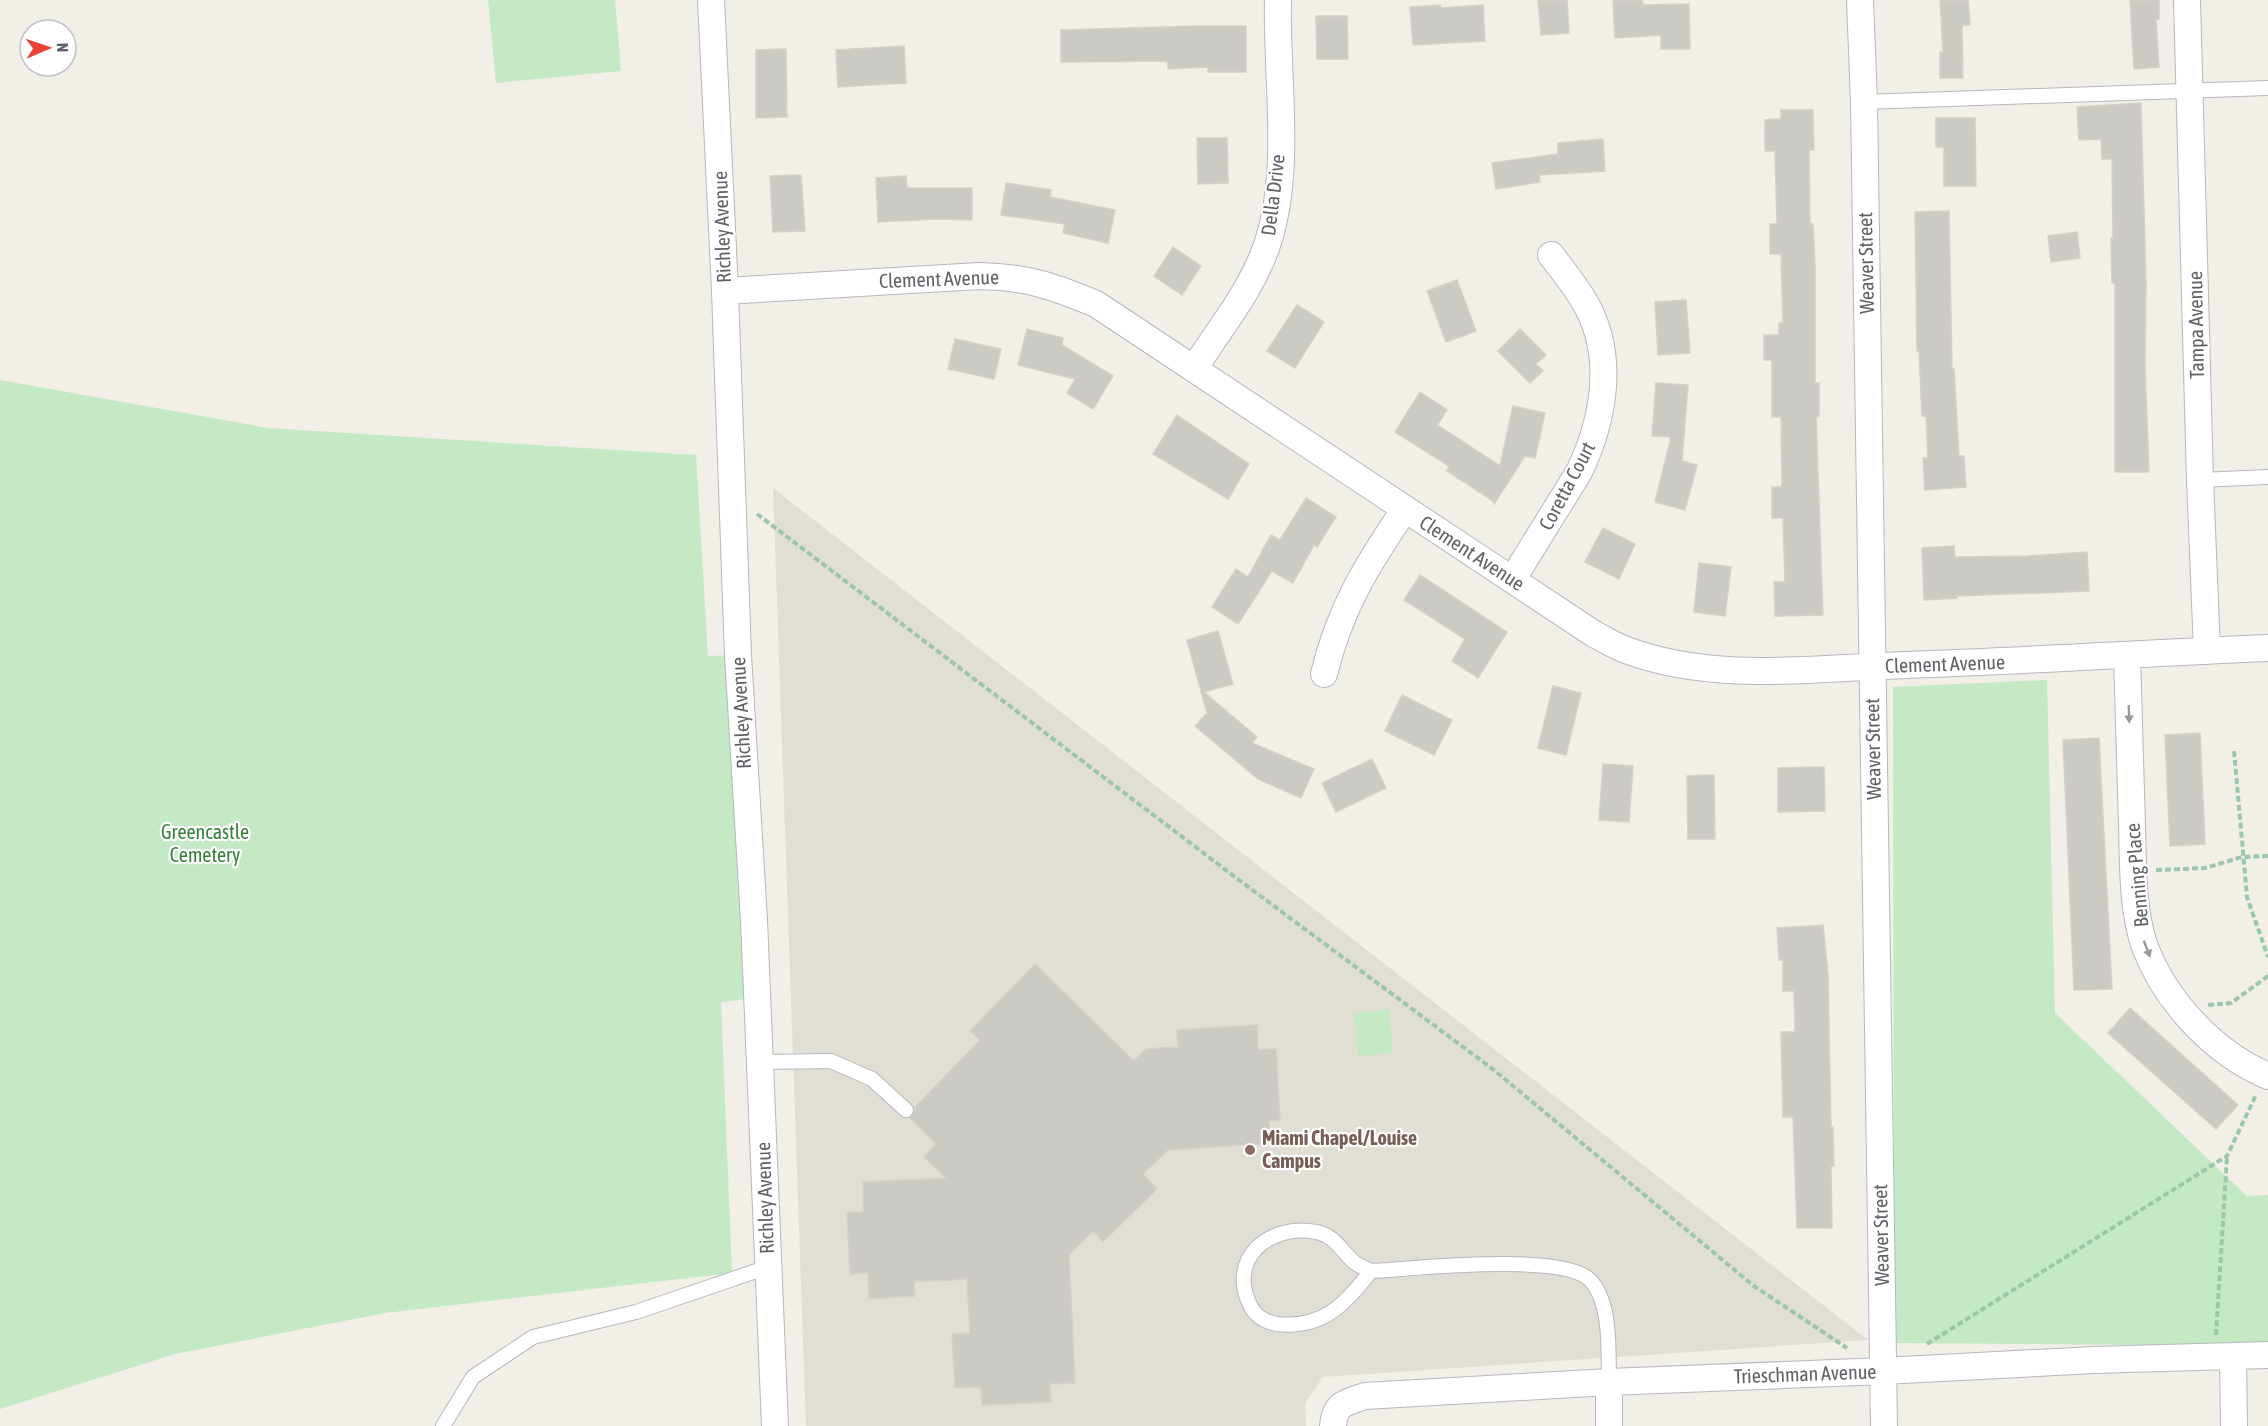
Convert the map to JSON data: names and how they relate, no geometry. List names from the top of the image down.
{
  "streets": {
    "street": [
      "Della Drive",
      "Richley Avenue",
      "Weaver Street",
      "Clement Avenue",
      "Tampa Avenue",
      "Coretta Court",
      "Benning Place",
      "Trieschman Avenue"
    ]
  },
  "crossings": [
    ["Della Drive", "Clement Avenue"],
    ["Richley Avenue", "Clement Avenue"],
    ["Weaver Street", "Clement Avenue"],
    ["Weaver Street", "Trieschman Avenue"],
    ["Clement Avenue", "Tampa Avenue"],
    ["Clement Avenue", "Coretta Court"],
    ["Clement Avenue", "Benning Place"]
  ],
  "one_way": ["Benning Place"],
  "parks": ["Greencastle Cemetery"],
  "places": ["Miami Chapel/Louise Campus"],
  "north": "right"
}
